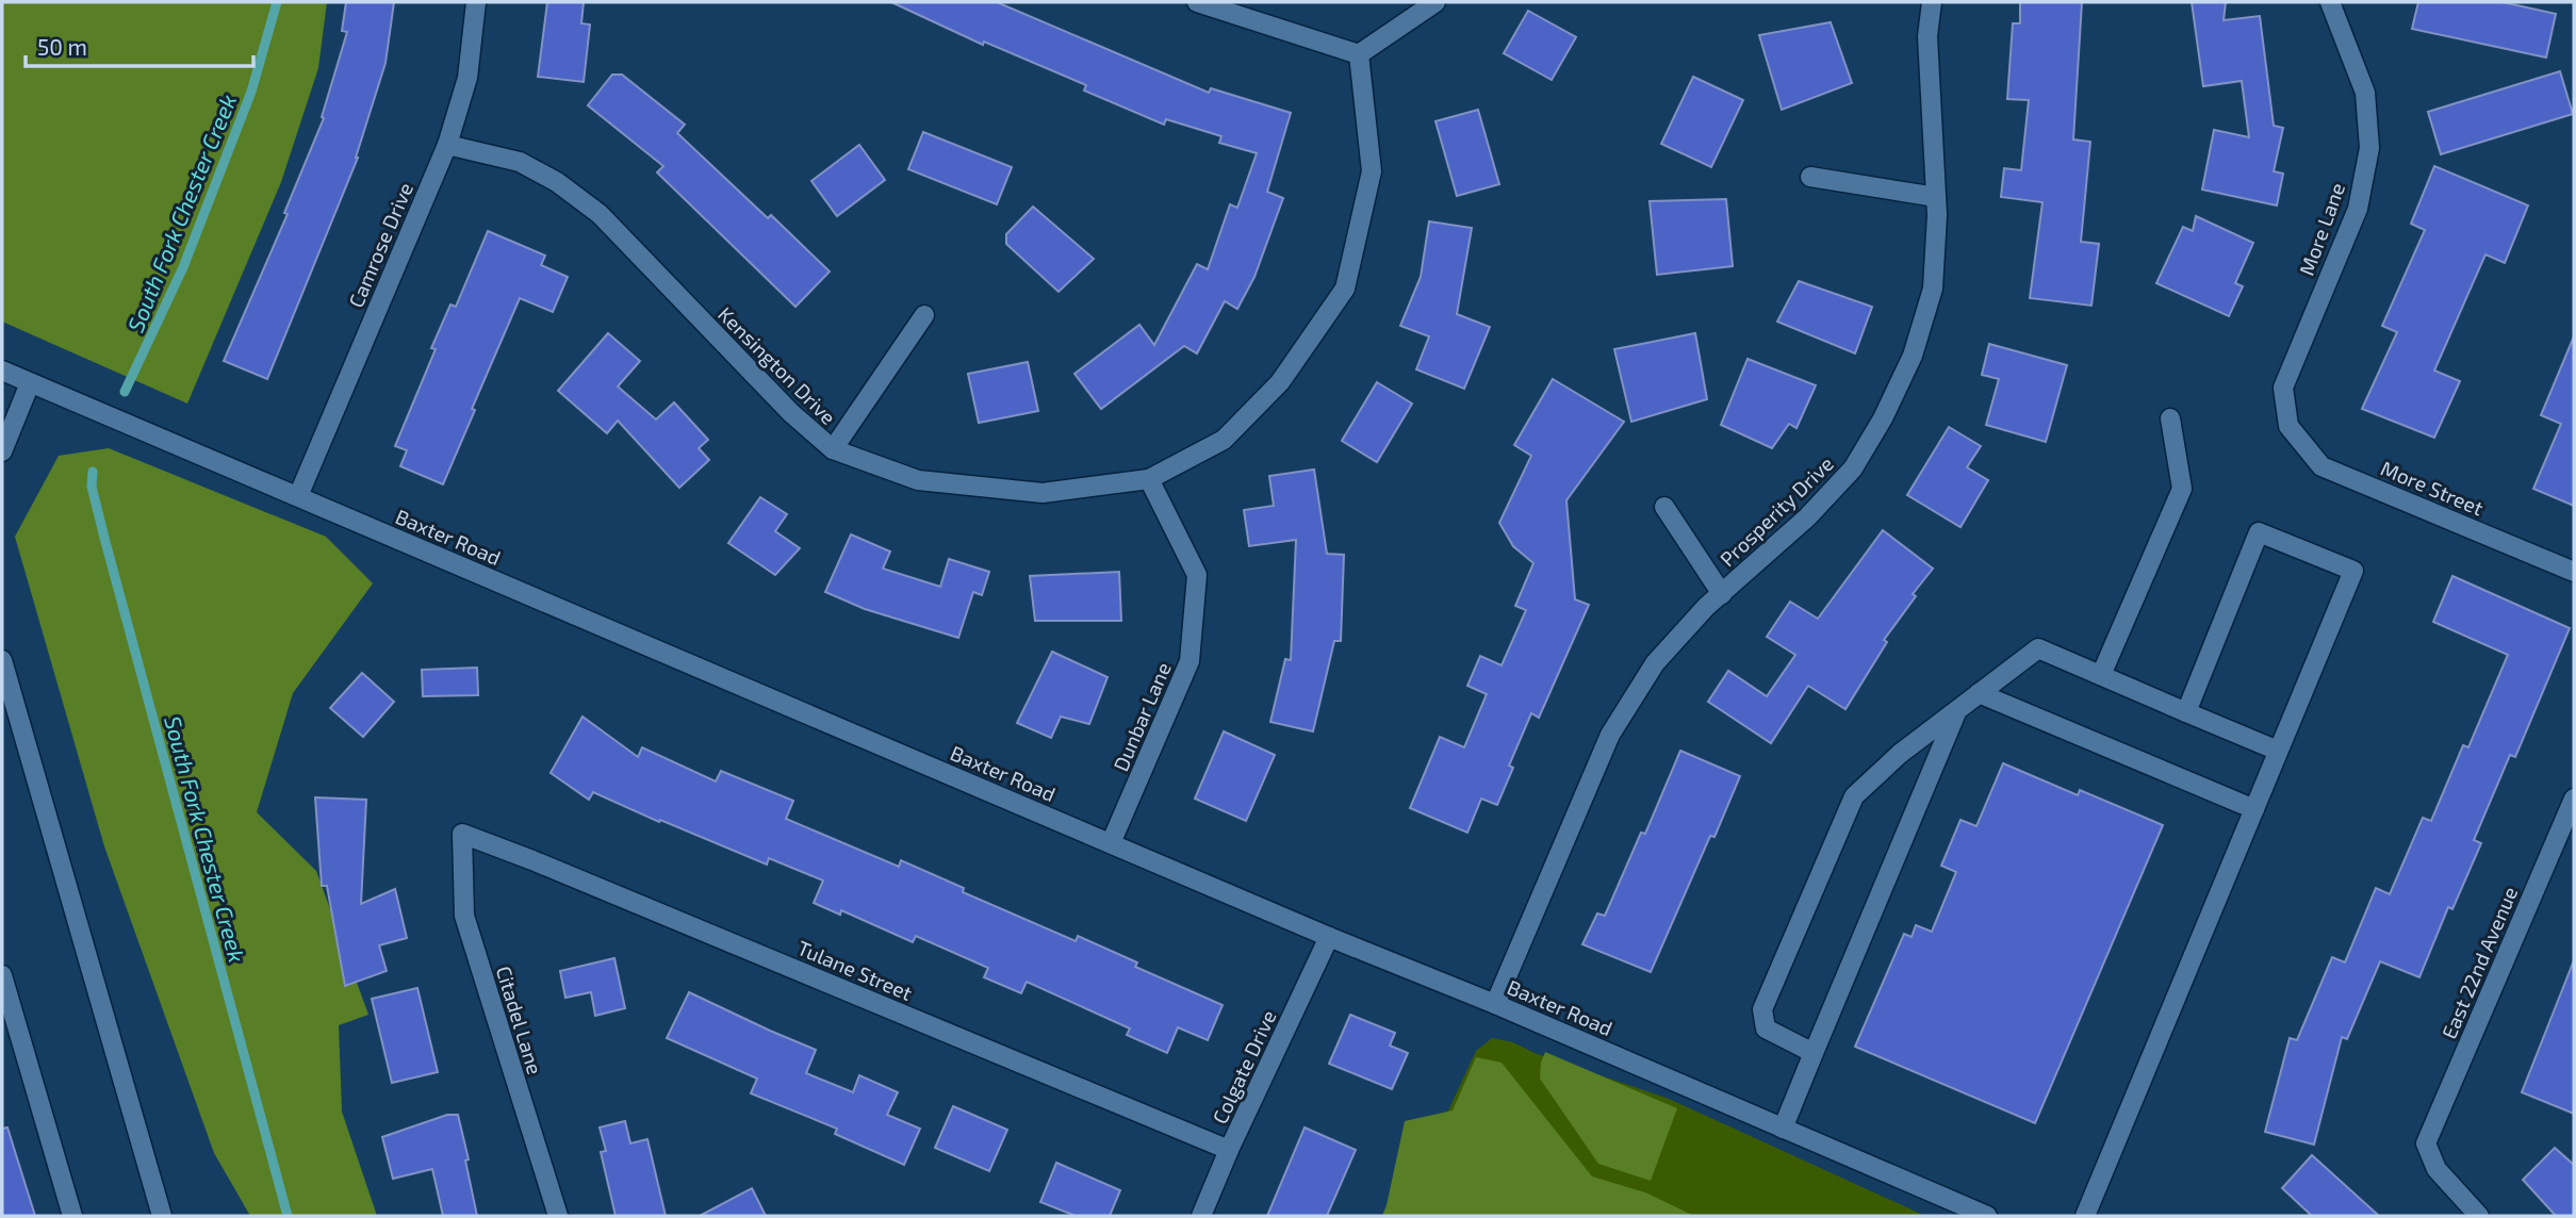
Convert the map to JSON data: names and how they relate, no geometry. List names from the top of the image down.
{
  "streets": {
    "street": [
      "More Lane",
      "Camrose Drive",
      "Kensington Drive",
      "More Street",
      "Prosperity Drive",
      "Baxter Road",
      "Dunbar Lane",
      "East 22nd Avenue",
      "Tulane Street",
      "Citadel Lane",
      "Colgate Drive"
    ]
  },
  "crossings": [
    ["More Lane", "More Street"],
    ["Camrose Drive", "Kensington Drive"],
    ["Camrose Drive", "Baxter Road"],
    ["Kensington Drive", "Dunbar Lane"],
    ["Prosperity Drive", "Baxter Road"],
    ["Baxter Road", "Dunbar Lane"],
    ["Baxter Road", "Colgate Drive"],
    ["Tulane Street", "Citadel Lane"],
    ["Tulane Street", "Colgate Drive"]
  ],
  "water": ["South Fork Chester Creek"],
  "scale_bar": "50 m"
}
